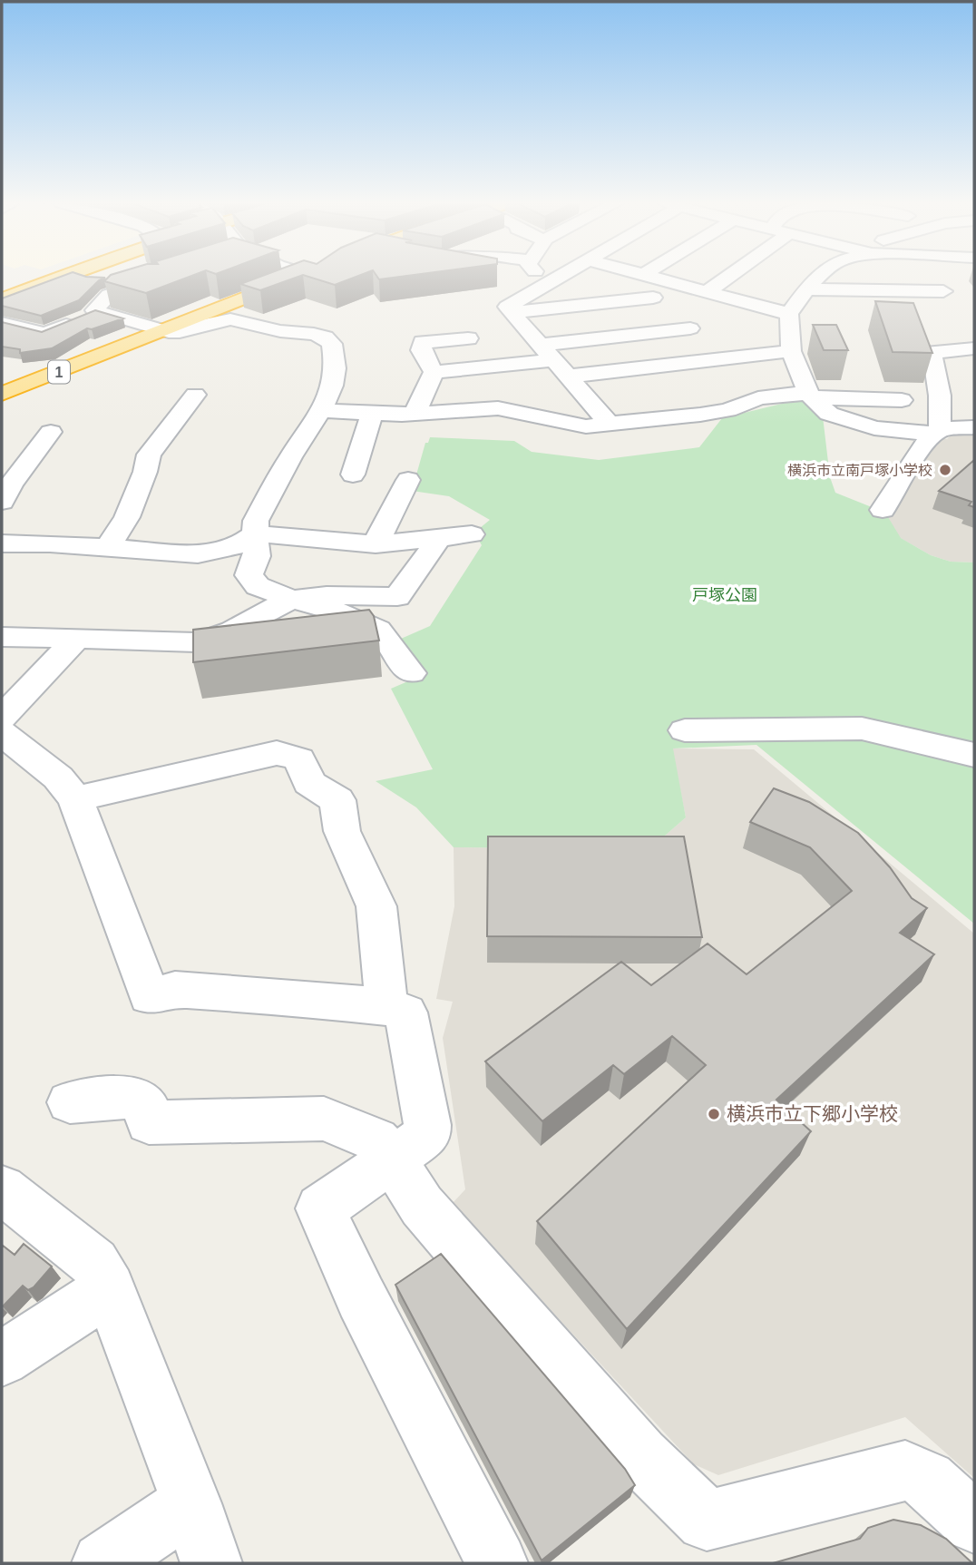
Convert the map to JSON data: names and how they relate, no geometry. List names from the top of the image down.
{
  "streets": {
    "highway": ["1"]
  },
  "parks": ["戸塚公園"],
  "places": ["横浜市立南戸塚小学校", "横浜市立下郷小学校"]
}
